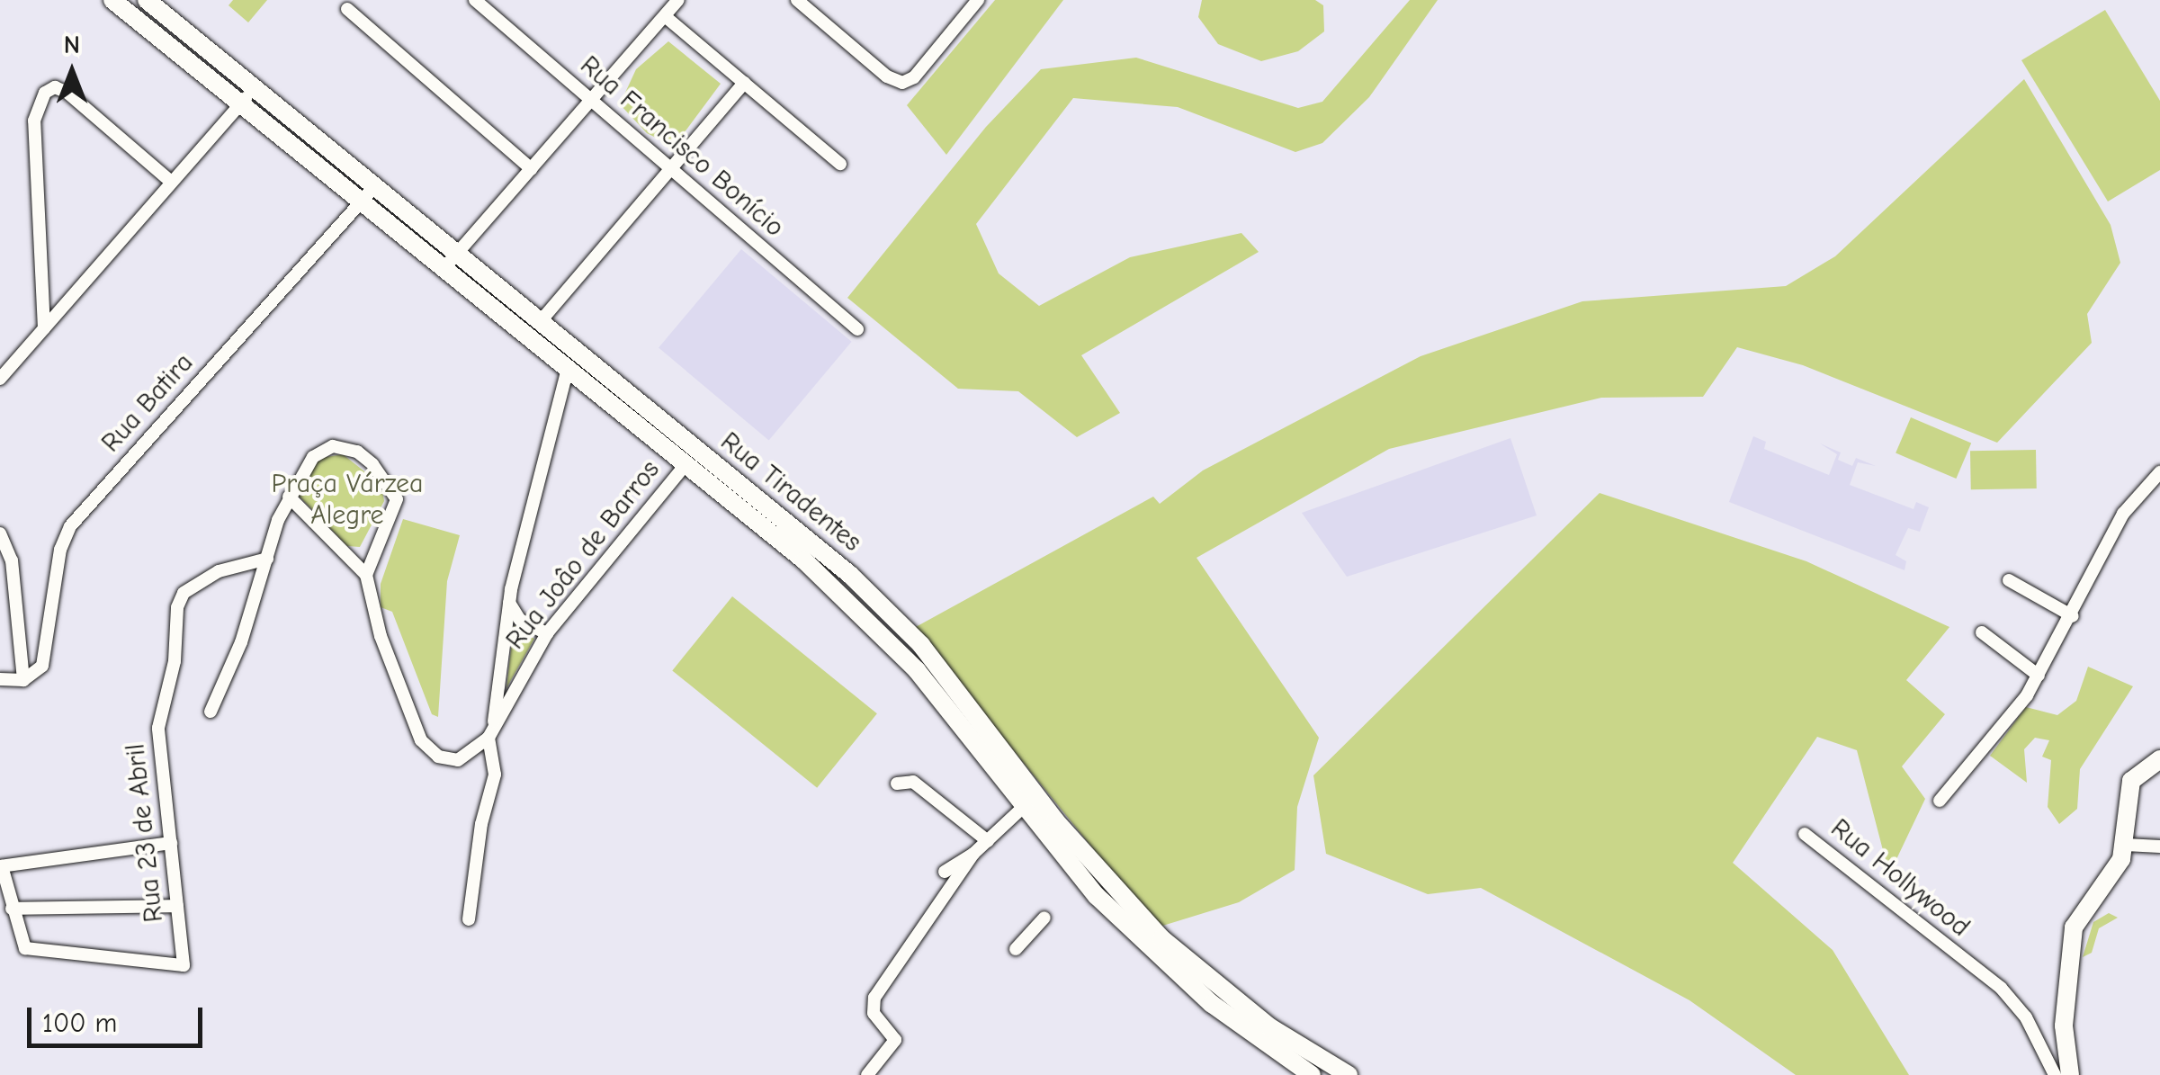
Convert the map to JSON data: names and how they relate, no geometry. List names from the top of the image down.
{
  "streets": {
    "street": [
      "Rua Francisco Bonício",
      "Rua Batira",
      "Rua Tiradentes",
      "Rua Joâo de Barros",
      "Rua 23 de Abril",
      "Rua Hollywood"
    ]
  },
  "crossings": [
    ["Rua Batira", "Rua Tiradentes"],
    ["Rua Tiradentes", "Rua Joâo de Barros"]
  ],
  "parks": ["Praça Várzea Alegre"],
  "scale_bar": "100 m",
  "north": "top"
}
